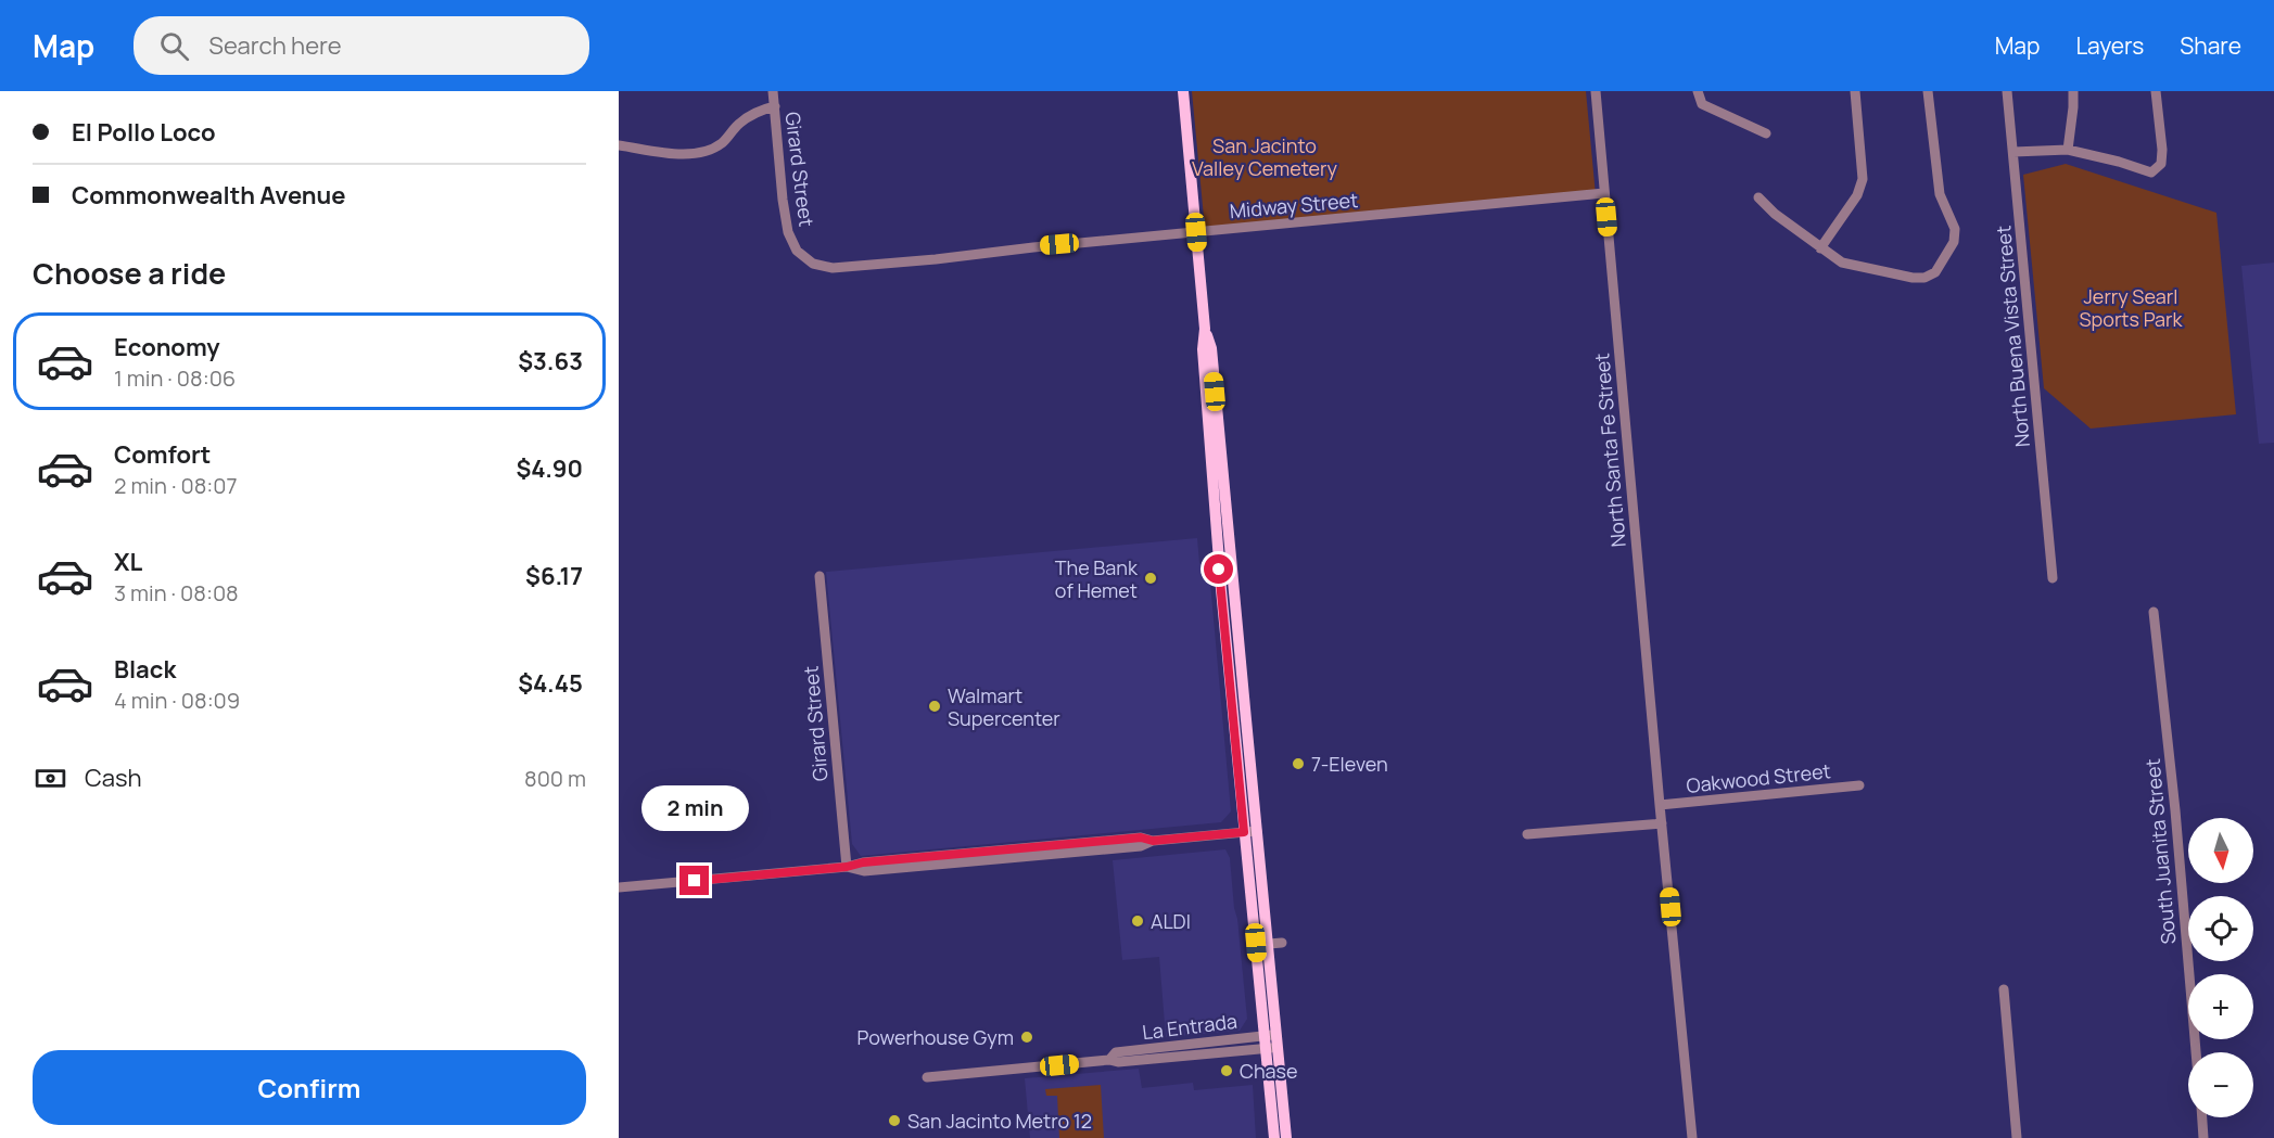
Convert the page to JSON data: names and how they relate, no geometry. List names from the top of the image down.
{
  "streets": {
    "street": [
      "Girard Street",
      "Midway Street",
      "North Buena Vista Street",
      "North Santa Fe Street",
      "Oakwood Street",
      "South Juanita Street",
      "La Entrada"
    ]
  },
  "crossings": [
    ["Girard Street", "Midway Street"],
    ["Midway Street", "North Santa Fe Street"],
    ["North Santa Fe Street", "Oakwood Street"]
  ],
  "parks": ["San Jacinto Valley Cemetery", "Jerry Searl Sports Park"],
  "places": [
    "The Bank of Hemet",
    "Walmart Supercenter",
    "7-Eleven",
    "ALDI",
    "Powerhouse Gym",
    "Chase",
    "San Jacinto Metro 12"
  ],
  "north": "bottom",
  "page": {
    "header": "Map",
    "search": "Search here",
    "nav": ["Map", "Layers", "Share"],
    "banner": ["El Pollo Loco", "Commonwealth Avenue"],
    "heading": "Choose a ride",
    "list": [
      {
        "name": "Economy",
        "note": "1 min · 08:06",
        "value": "$3.63"
      },
      {
        "name": "Comfort",
        "note": "2 min · 08:07",
        "value": "$4.90"
      },
      {
        "name": "XL",
        "note": "3 min · 08:08",
        "value": "$6.17"
      },
      {
        "name": "Black",
        "note": "4 min · 08:09",
        "value": "$4.45"
      }
    ],
    "pay": ["Cash", "800 m"],
    "bubble": "2 min",
    "map_buttons": ["+", "−"],
    "buttons": "Confirm"
  }
}
